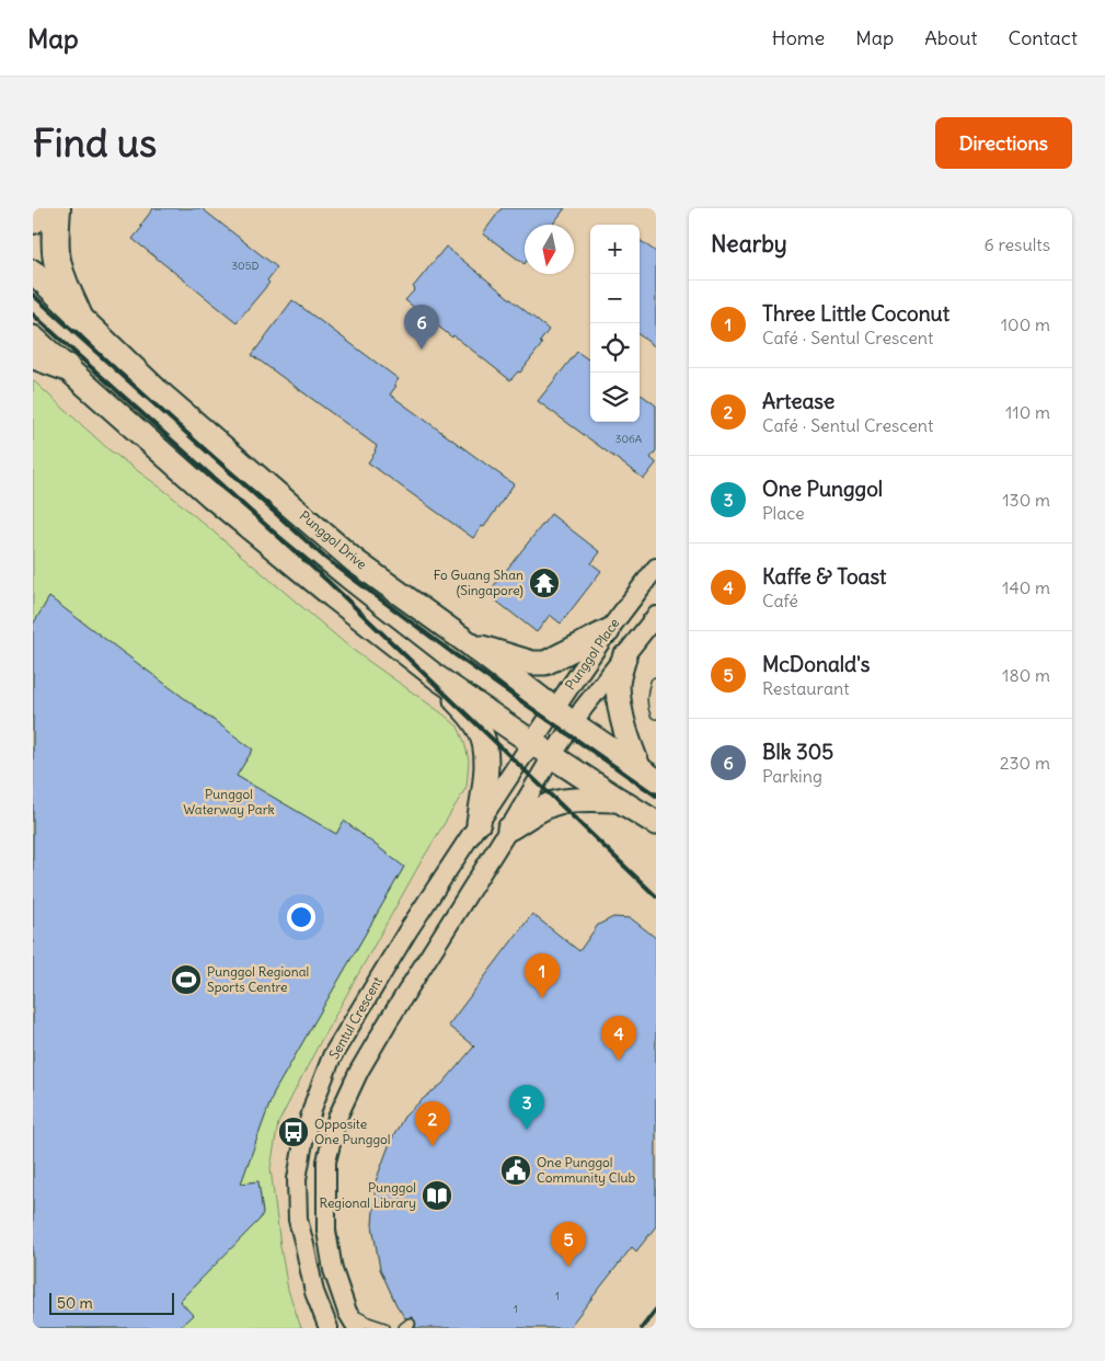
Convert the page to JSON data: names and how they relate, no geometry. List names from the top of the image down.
{
  "streets": {
    "street": ["Punggol Drive", "Punggol Place", "Sentul Crescent"]
  },
  "crossings": [
    ["Punggol Drive", "Punggol Place"],
    ["Punggol Place", "Sentul Crescent"]
  ],
  "parks": ["Punggol Waterway Park"],
  "places": {
    "temple": ["Fo Guang Shan (Singapore)"],
    "sports": ["Punggol Regional Sports Centre"],
    "bus stop": ["Opposite One Punggol"],
    "public building": ["One Punggol Community Club"],
    "library": ["Punggol Regional Library"]
  },
  "house_numbers": [
    "305D",
    "306A",
    "1",
    "1"
  ],
  "scale_bar": "50 m",
  "north": "bottom",
  "page": {
    "header": "Map",
    "nav": [
      "Home",
      "Map",
      "About",
      "Contact"
    ],
    "buttons": "Directions",
    "title": "Find us",
    "heading": ["Nearby", "6 results"],
    "map_buttons": ["+", "−"],
    "list": [
      {
        "mark": "1",
        "name": "Three Little Coconut",
        "note": "Café · Sentul Crescent",
        "value": "100 m"
      },
      {
        "mark": "2",
        "name": "Artease",
        "note": "Café · Sentul Crescent",
        "value": "110 m"
      },
      {
        "mark": "3",
        "name": "One Punggol",
        "note": "Place",
        "value": "130 m"
      },
      {
        "mark": "4",
        "name": "Kaffe & Toast",
        "note": "Café",
        "value": "140 m"
      },
      {
        "mark": "5",
        "name": "McDonald's",
        "note": "Restaurant",
        "value": "180 m"
      },
      {
        "mark": "6",
        "name": "Blk 305",
        "note": "Parking",
        "value": "230 m"
      }
    ],
    "pins": [
      "6",
      "1",
      "4",
      "3",
      "2",
      "5"
    ],
    "scale": "50 m"
  }
}
